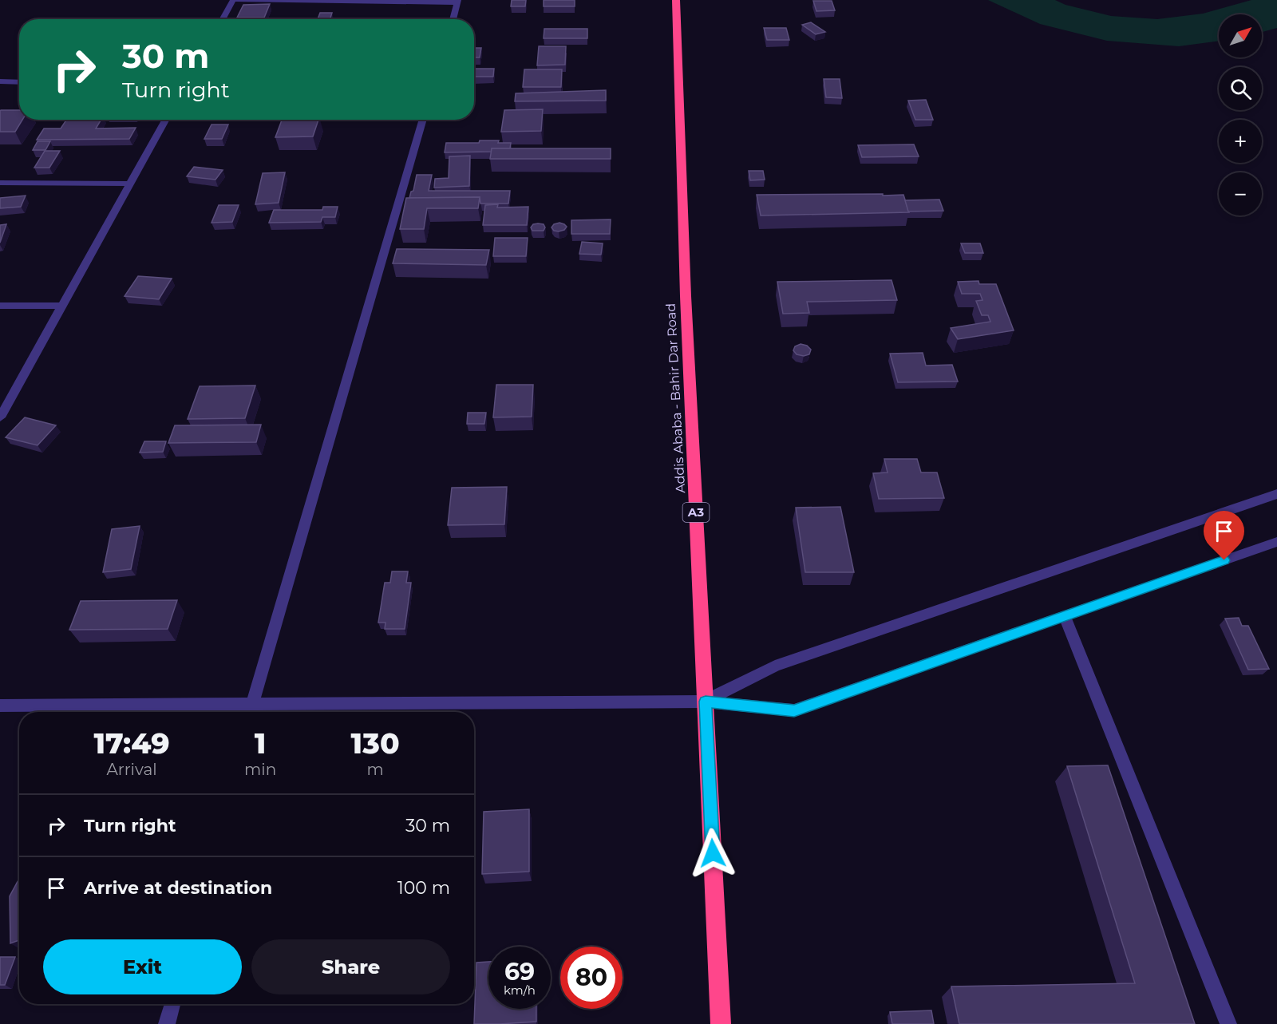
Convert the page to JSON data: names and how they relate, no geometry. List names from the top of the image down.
{
  "streets": {
    "highway": ["Addis Ababa - Bahir Dar Road", "A3"]
  },
  "north": "top right",
  "page": {
    "map_buttons": ["+", "−"],
    "turn": ["30 m", "Turn right"],
    "eta": [
      "17:49",
      "Arrival",
      "1",
      "min",
      "130",
      "m"
    ],
    "list": [
      {
        "name": "Turn right",
        "value": "30 m"
      },
      {
        "name": "Arrive at destination",
        "value": "100 m"
      }
    ],
    "buttons": ["Exit", "Share"],
    "speed": "69 km/h",
    "limit": "80"
  }
}
